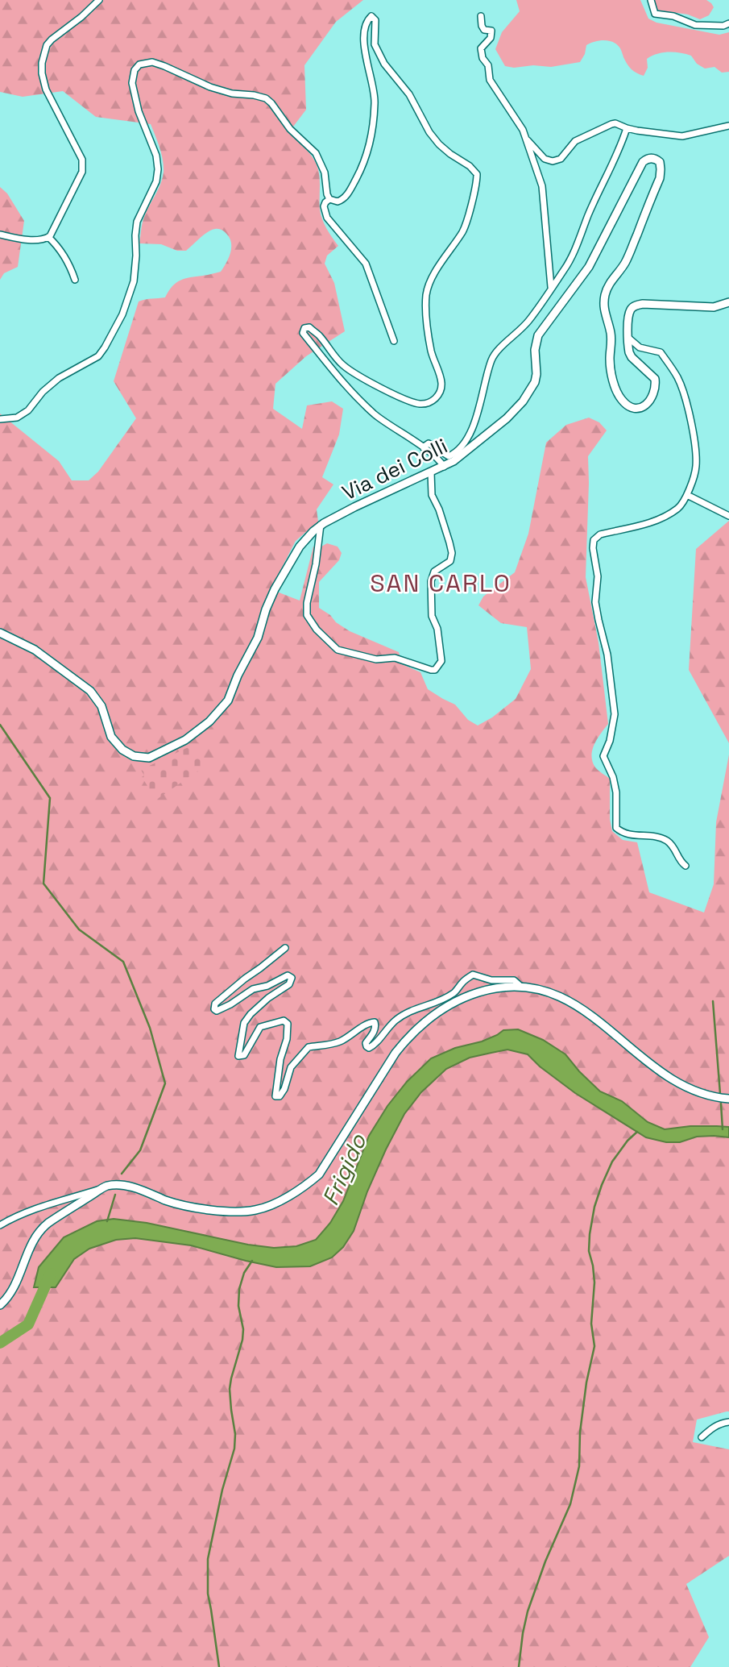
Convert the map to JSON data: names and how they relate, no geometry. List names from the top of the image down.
{
  "streets": {
    "street": ["Via dei Colli"]
  },
  "districts": ["SAN CARLO"],
  "water": ["Frigido"]
}
